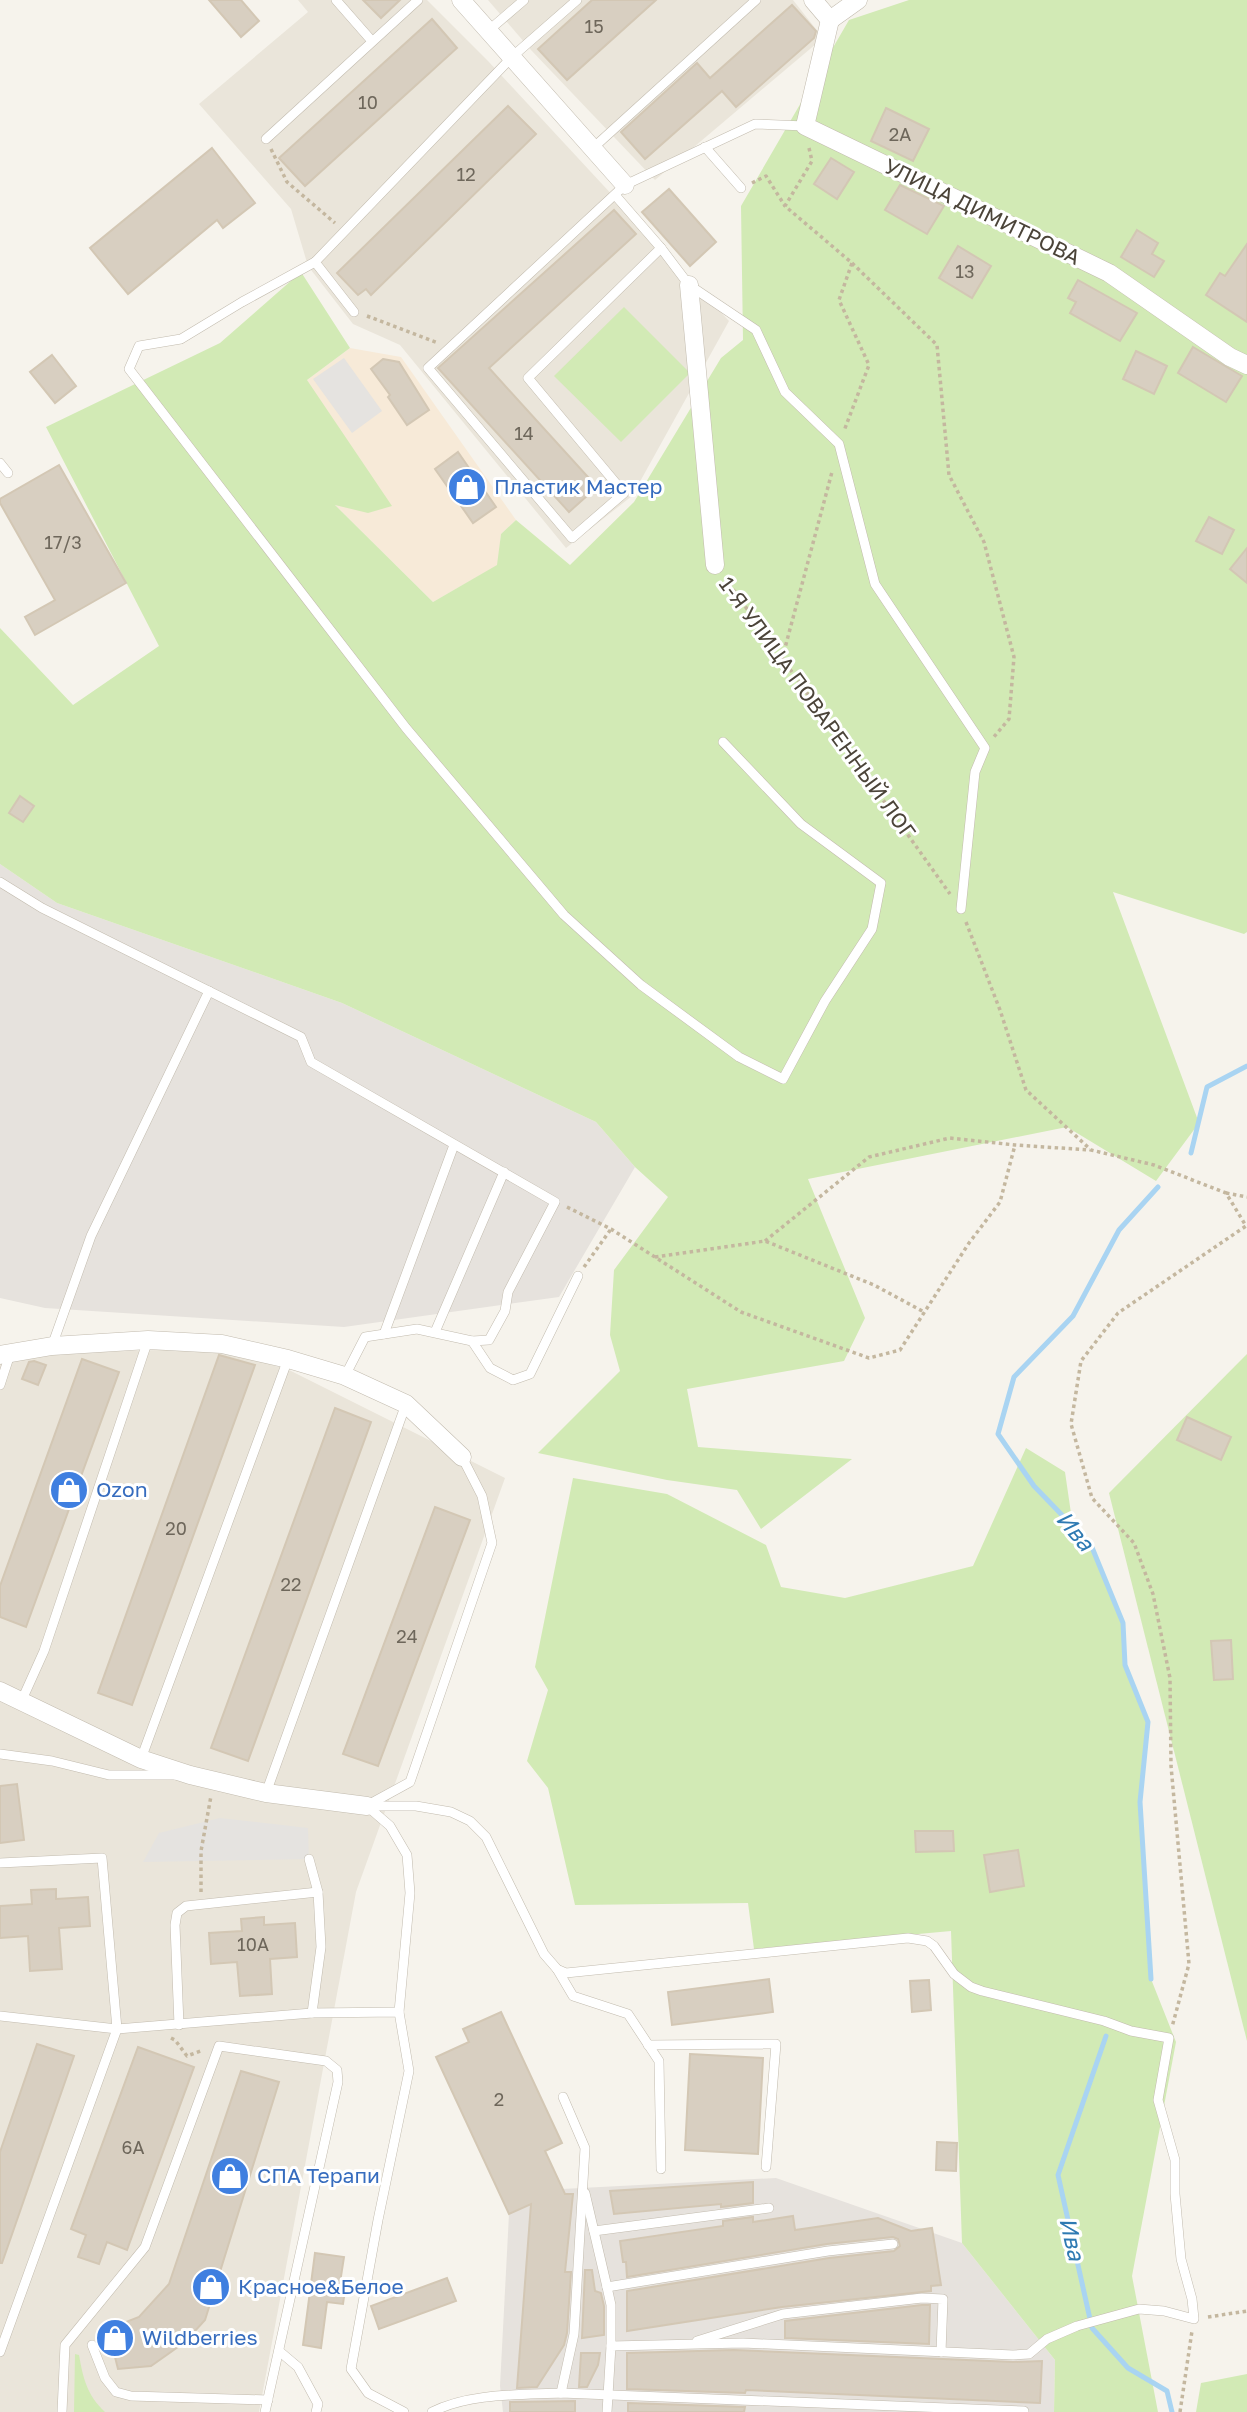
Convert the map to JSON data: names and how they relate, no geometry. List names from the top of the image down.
{
  "streets": {
    "street": ["УЛИЦА ДИМИТРОВА", "1-Я УЛИЦА ПОВАРЕННЫЙ ЛОГ"]
  },
  "water": ["Ива"],
  "places": {
    "shop": [
      "Пластик Мастер",
      "Ozon",
      "СПА Терапи",
      "Красное&Белое",
      "Wildberries"
    ]
  },
  "house_numbers": [
    "15",
    "10",
    "2А",
    "12",
    "13",
    "14",
    "17/3",
    "20",
    "22",
    "24",
    "10А",
    "2",
    "6А"
  ]
}
